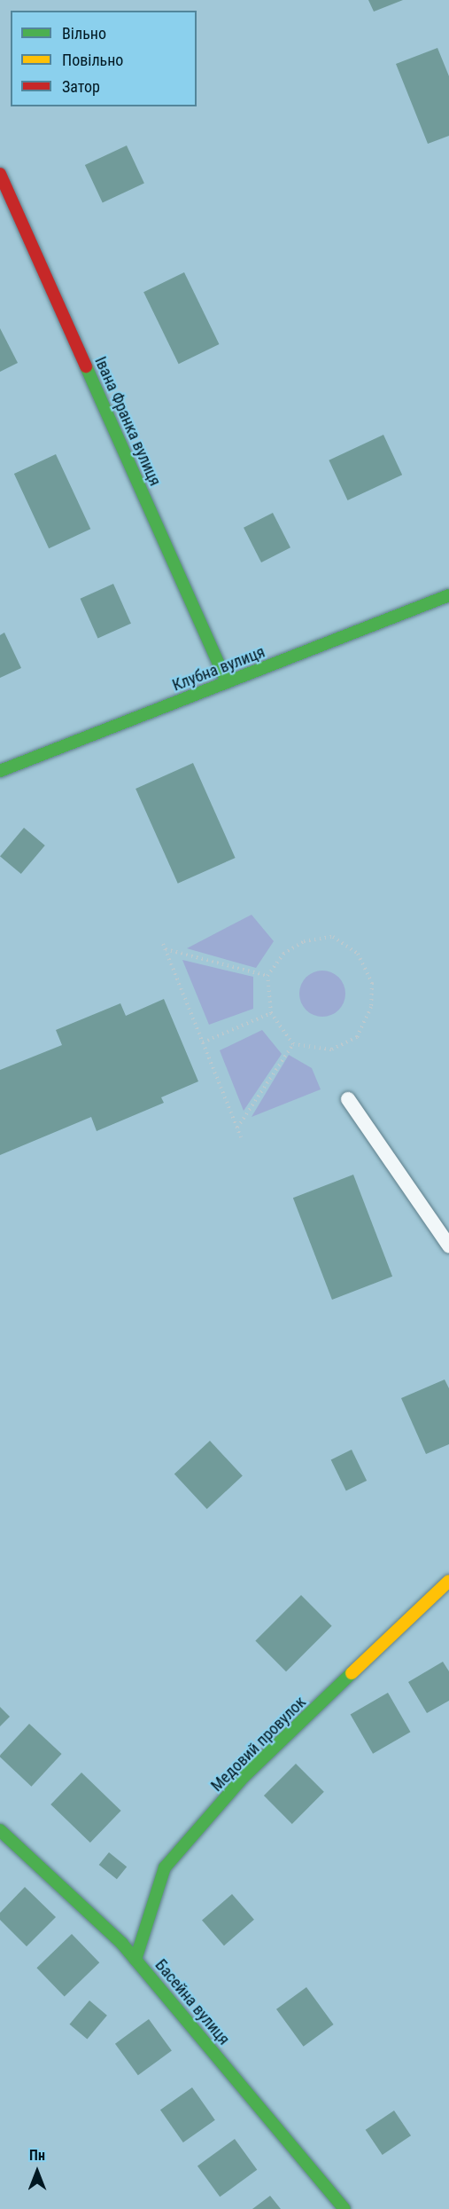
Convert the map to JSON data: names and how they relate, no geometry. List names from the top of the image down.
{
  "streets": {
    "street": [
      "Івана Франка вулиця",
      "Клубна вулиця",
      "Медовий провулок",
      "Басейна вулиця"
    ]
  },
  "crossings": [
    ["Івана Франка вулиця", "Клубна вулиця"],
    ["Медовий провулок", "Басейна вулиця"]
  ],
  "legend": ["Вільно", "Повільно", "Затор"],
  "north": "top"
}
